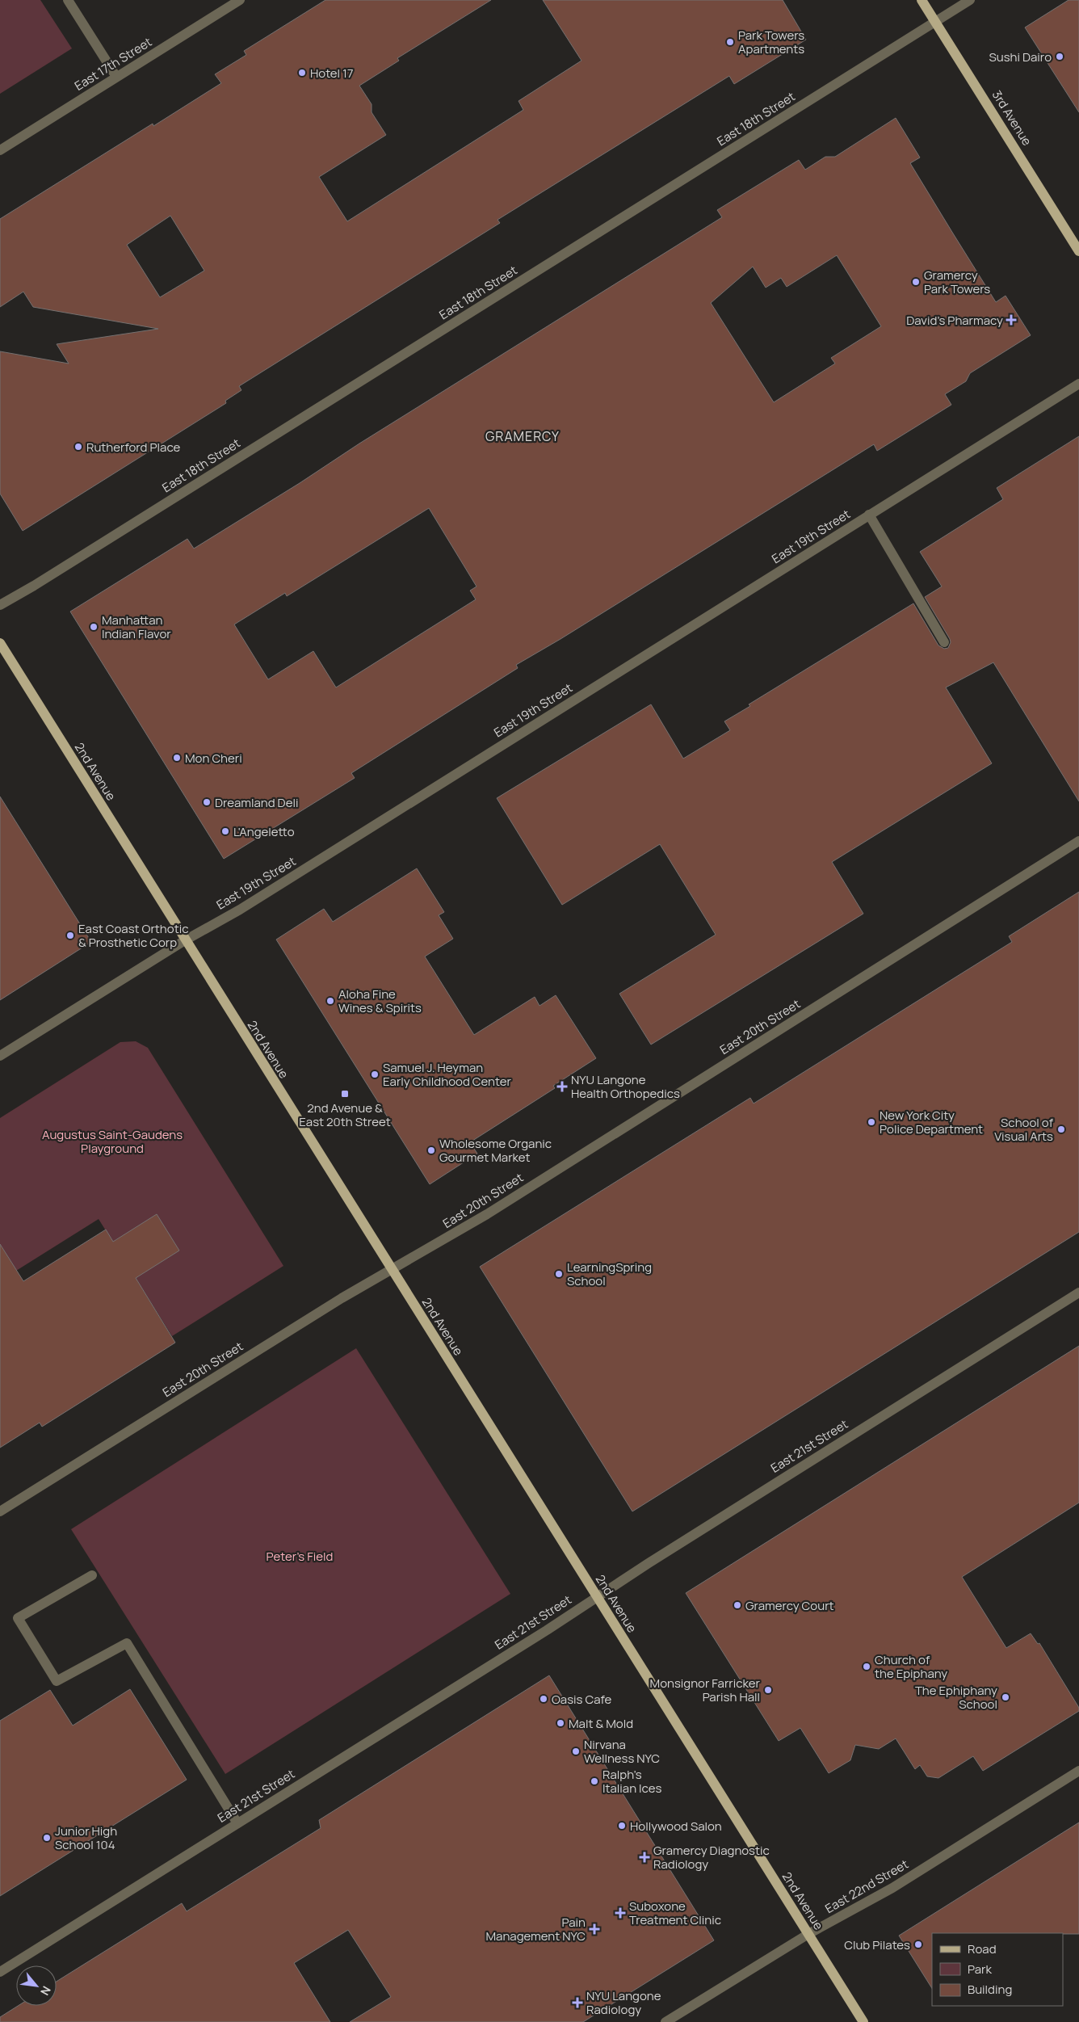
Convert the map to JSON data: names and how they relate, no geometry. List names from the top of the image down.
{
  "streets": {
    "main road": ["3rd Avenue", "2nd Avenue"],
    "street": [
      "East 17th Street",
      "East 18th Street",
      "East 19th Street",
      "East 20th Street",
      "East 21st Street",
      "East 22nd Street"
    ]
  },
  "crossings": [
    ["3rd Avenue", "East 18th Street"],
    ["East 19th Street", "2nd Avenue"],
    ["2nd Avenue", "East 20th Street"],
    ["2nd Avenue", "East 21st Street"],
    ["2nd Avenue", "East 22nd Street"]
  ],
  "districts": ["GRAMERCY"],
  "parks": ["Augustus Saint-Gaudens Playground", "Peter's Field"],
  "places": {
    "other": [
      "Park Towers Apartments",
      "Sushi Dairo",
      "Hotel 17",
      "Gramercy Park Towers",
      "Rutherford Place",
      "Manhattan Indian Flavor",
      "Mon Cheri",
      "Dreamland Deli",
      "L'Angeletto",
      "East Coast Orthotic & Prosthetic Corp",
      "Aloha Fine Wines & Spirits",
      "Samuel J. Heyman Early Childhood Center",
      "New York City Police Department",
      "School of Visual Arts",
      "Wholesome Organic Gourmet Market",
      "LearningSpring School",
      "Gramercy Court",
      "Church of the Epiphany",
      "Monsignor Farricker Parish Hall",
      "The Ephiphany School",
      "Oasis Cafe",
      "Malt & Mold",
      "Nirvana Wellness NYC",
      "Ralph's Italian Ices",
      "Hollywood Salon",
      "Junior High School 104",
      "Club Pilates"
    ],
    "health": [
      "David's Pharmacy",
      "NYU Langone Health Orthopedics",
      "Gramercy Diagnostic Radiology",
      "Suboxone Treatment Clinic",
      "Pain Management NYC",
      "NYU Langone Radiology"
    ],
    "transit": ["2nd Avenue & East 20th Street"]
  },
  "legend": ["Road", "Park", "Building"],
  "north": "bottom right"
}
